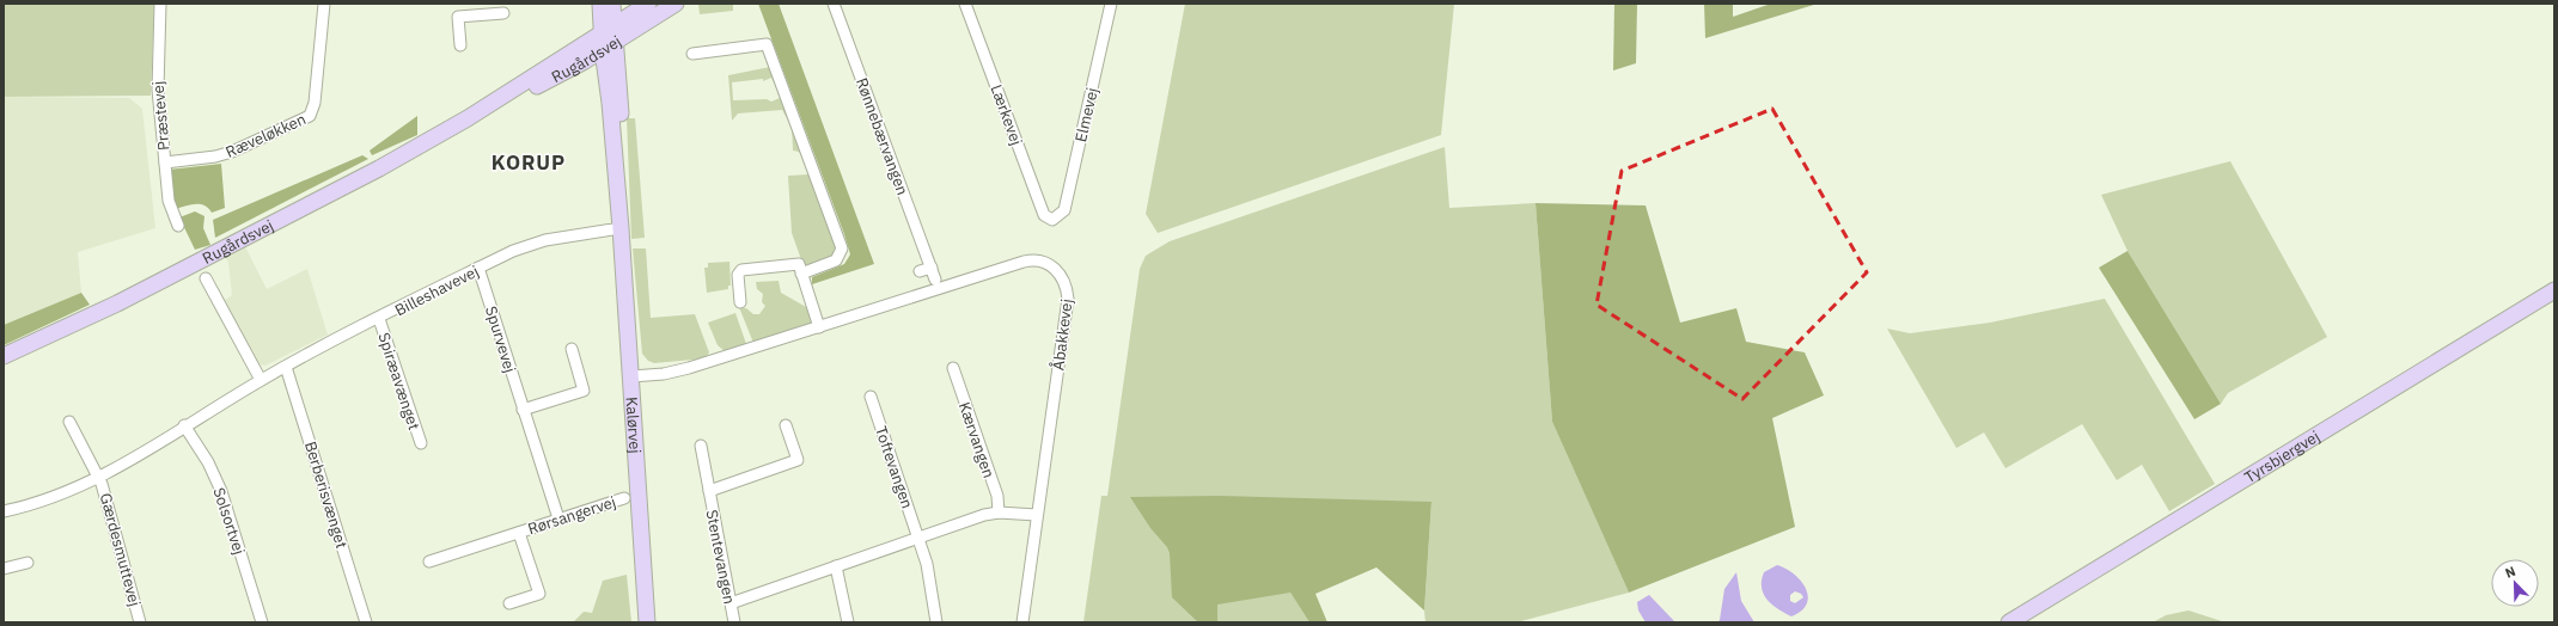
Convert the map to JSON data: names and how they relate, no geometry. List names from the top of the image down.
{
  "streets": {
    "street": [
      "Rugårdsvej",
      "Lærkevej",
      "Elmevej",
      "Præstevej",
      "Ræveløkken",
      "Rønnebærvangen",
      "Billeshavevej",
      "Åbakkevej",
      "Spurvevej",
      "Spiræavænget",
      "Kalørvej",
      "Kærvangen",
      "Tyrsbjergvej",
      "Toftevangen",
      "Berberisvænget",
      "Rørsangervej",
      "Solsortvej",
      "Gærdesmuttevej",
      "Stentevangen"
    ]
  },
  "crossings": [
    ["Rugårdsvej", "Kalørvej"],
    ["Lærkevej", "Elmevej"],
    ["Præstevej", "Ræveløkken"],
    ["Billeshavevej", "Spurvevej"],
    ["Billeshavevej", "Spiræavænget"],
    ["Billeshavevej", "Kalørvej"],
    ["Billeshavevej", "Berberisvænget"],
    ["Billeshavevej", "Solsortvej"],
    ["Billeshavevej", "Gærdesmuttevej"],
    ["Åbakkevej", "Kalørvej"],
    ["Spurvevej", "Rørsangervej"]
  ],
  "districts": ["KORUP"],
  "north": "top left"
}
